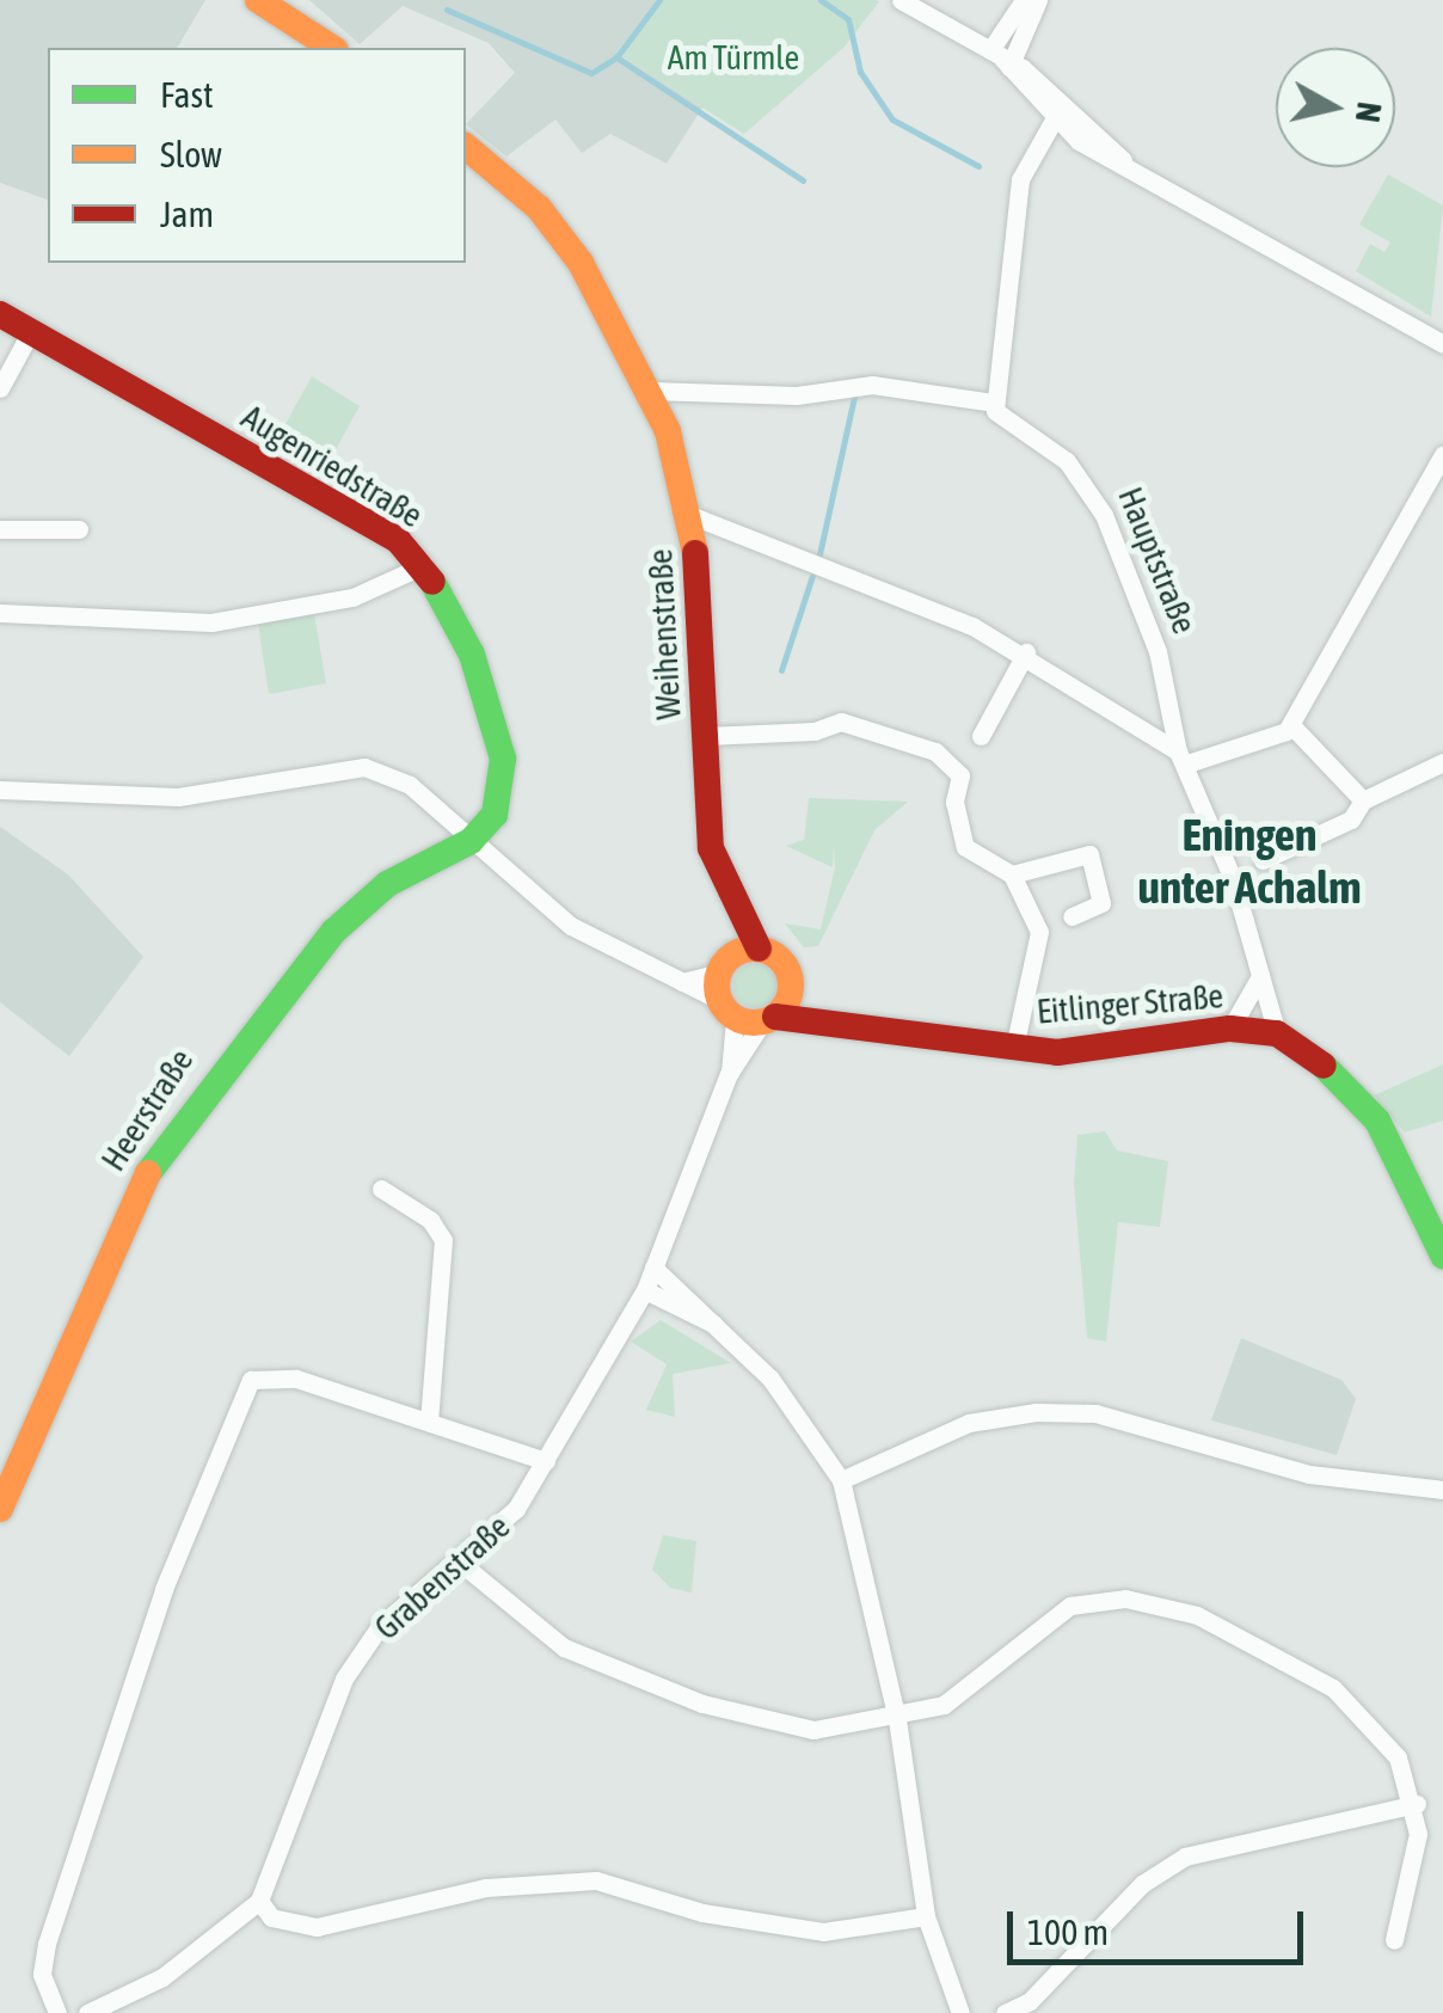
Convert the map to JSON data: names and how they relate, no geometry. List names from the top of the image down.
{
  "streets": {
    "main road": [
      "Augenriedstraße",
      "Weihenstraße",
      "Eitlinger Straße",
      "Heerstraße"
    ],
    "street": ["Hauptstraße", "Grabenstraße"]
  },
  "crossings": [
    ["Augenriedstraße", "Eitlinger Straße"],
    ["Augenriedstraße", "Heerstraße"],
    ["Hauptstraße", "Eitlinger Straße"],
    ["Weihenstraße", "Eitlinger Straße"],
    ["Weihenstraße", "Grabenstraße"],
    ["Eitlinger Straße", "Heerstraße"],
    ["Eitlinger Straße", "Grabenstraße"]
  ],
  "districts": ["Eningen unter Achalm"],
  "parks": ["Am Türmle"],
  "legend": ["Fast", "Slow", "Jam"],
  "scale_bar": "100 m",
  "north": "right"
}
